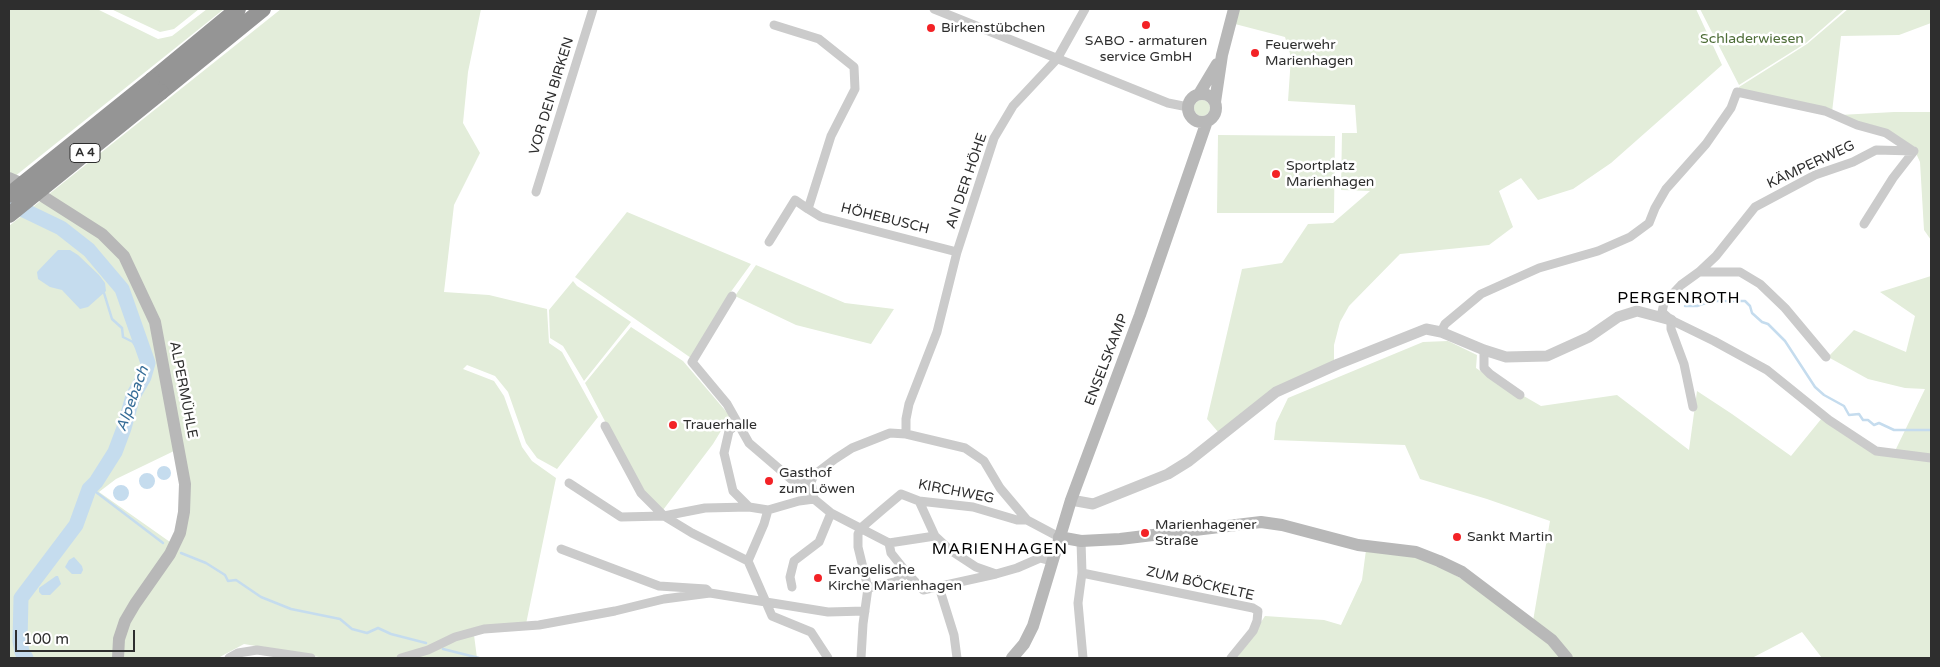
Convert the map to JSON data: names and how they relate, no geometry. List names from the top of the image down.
{
  "streets": {
    "highway": ["A 4"],
    "main road": ["ENSELSKAMP", "ALPERMÜHLE"],
    "street": [
      "VOR DEN BIRKEN",
      "KÄMPERWEG",
      "AN DER HÖHE",
      "HÖHEBUSCH",
      "KIRCHWEG",
      "ZUM BÖCKELTE"
    ]
  },
  "crossings": [
    ["AN DER HÖHE", "HÖHEBUSCH"]
  ],
  "districts": ["PERGENROTH", "MARIENHAGEN"],
  "water": ["Alpebach"],
  "parks": ["Schladerwiesen"],
  "places": [
    "SABO - armaturen service GmbH",
    "Birkenstübchen",
    "Feuerwehr Marienhagen",
    "Sportplatz Marienhagen",
    "Trauerhalle",
    "Gasthof zum Löwen",
    "Marienhagener Straße",
    "Sankt Martin",
    "Evangelische Kirche Marienhagen"
  ],
  "scale_bar": "100 m"
}
